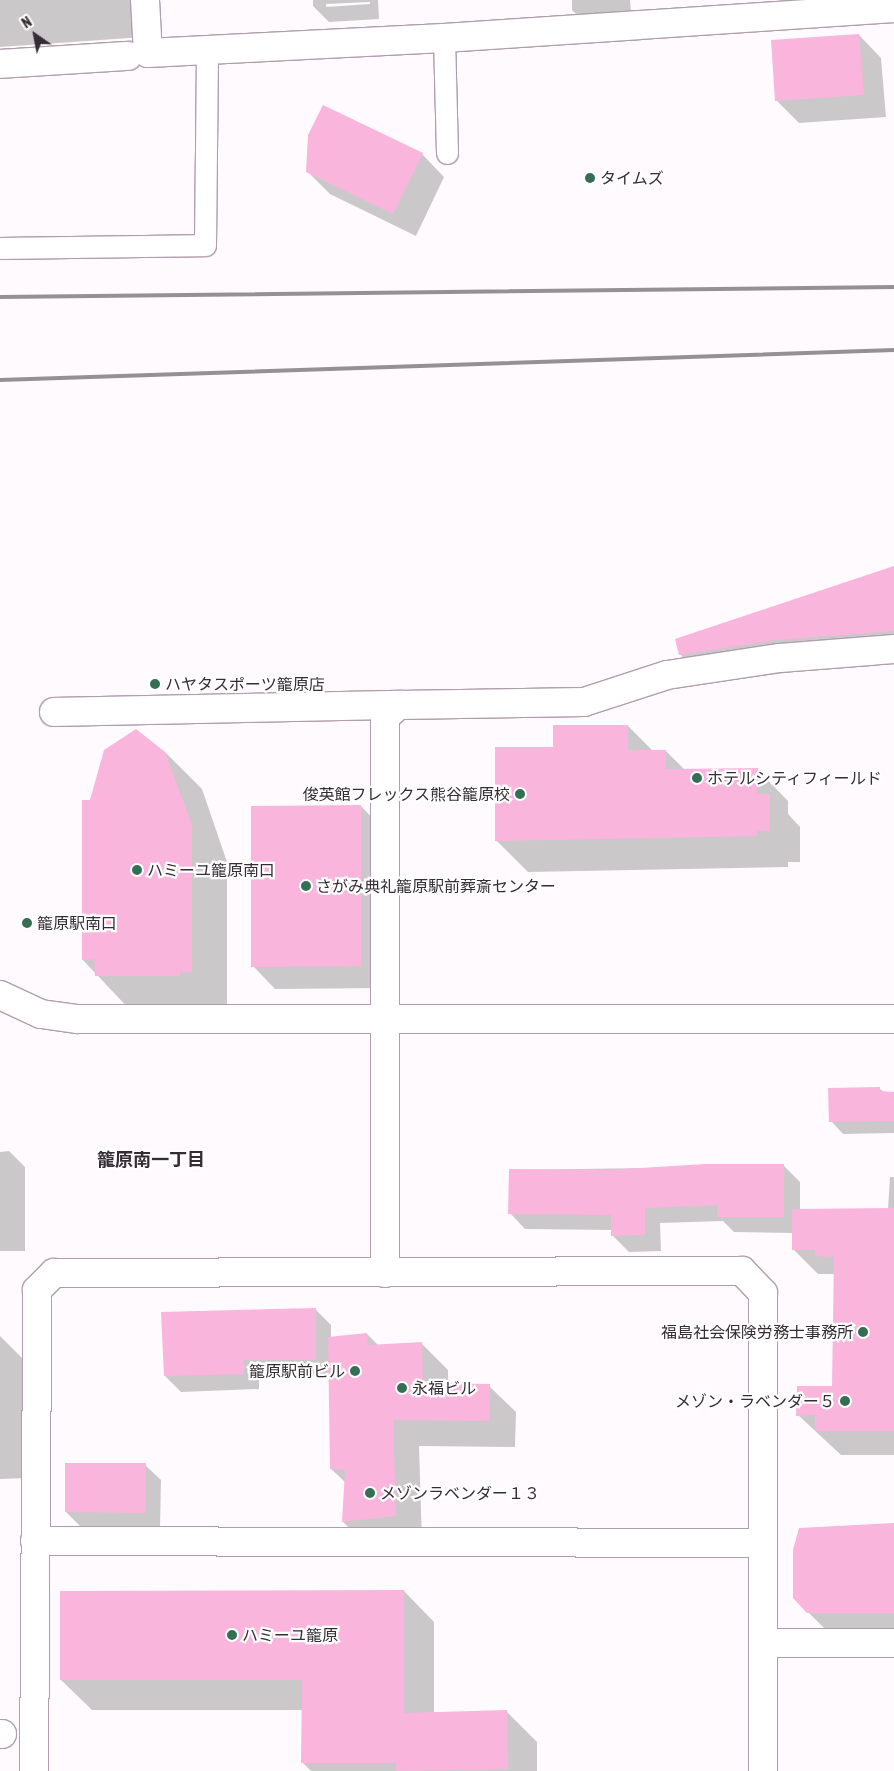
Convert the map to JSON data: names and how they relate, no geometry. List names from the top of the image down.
{
  "districts": ["籠原南一丁目"],
  "places": [
    "タイムズ",
    "ハヤタスポーツ籠原店",
    "ホテルシティフィールド",
    "俊英館フレックス熊谷籠原校",
    "ハミーユ籠原南口",
    "さがみ典礼籠原駅前葬斎センター",
    "籠原駅南口",
    "福島社会保険労務士事務所",
    "籠原駅前ビル",
    "永福ビル",
    "メゾン・ラベンダー５",
    "メゾンラベンダー１３",
    "ハミーユ籠原"
  ],
  "north": "top left"
}
